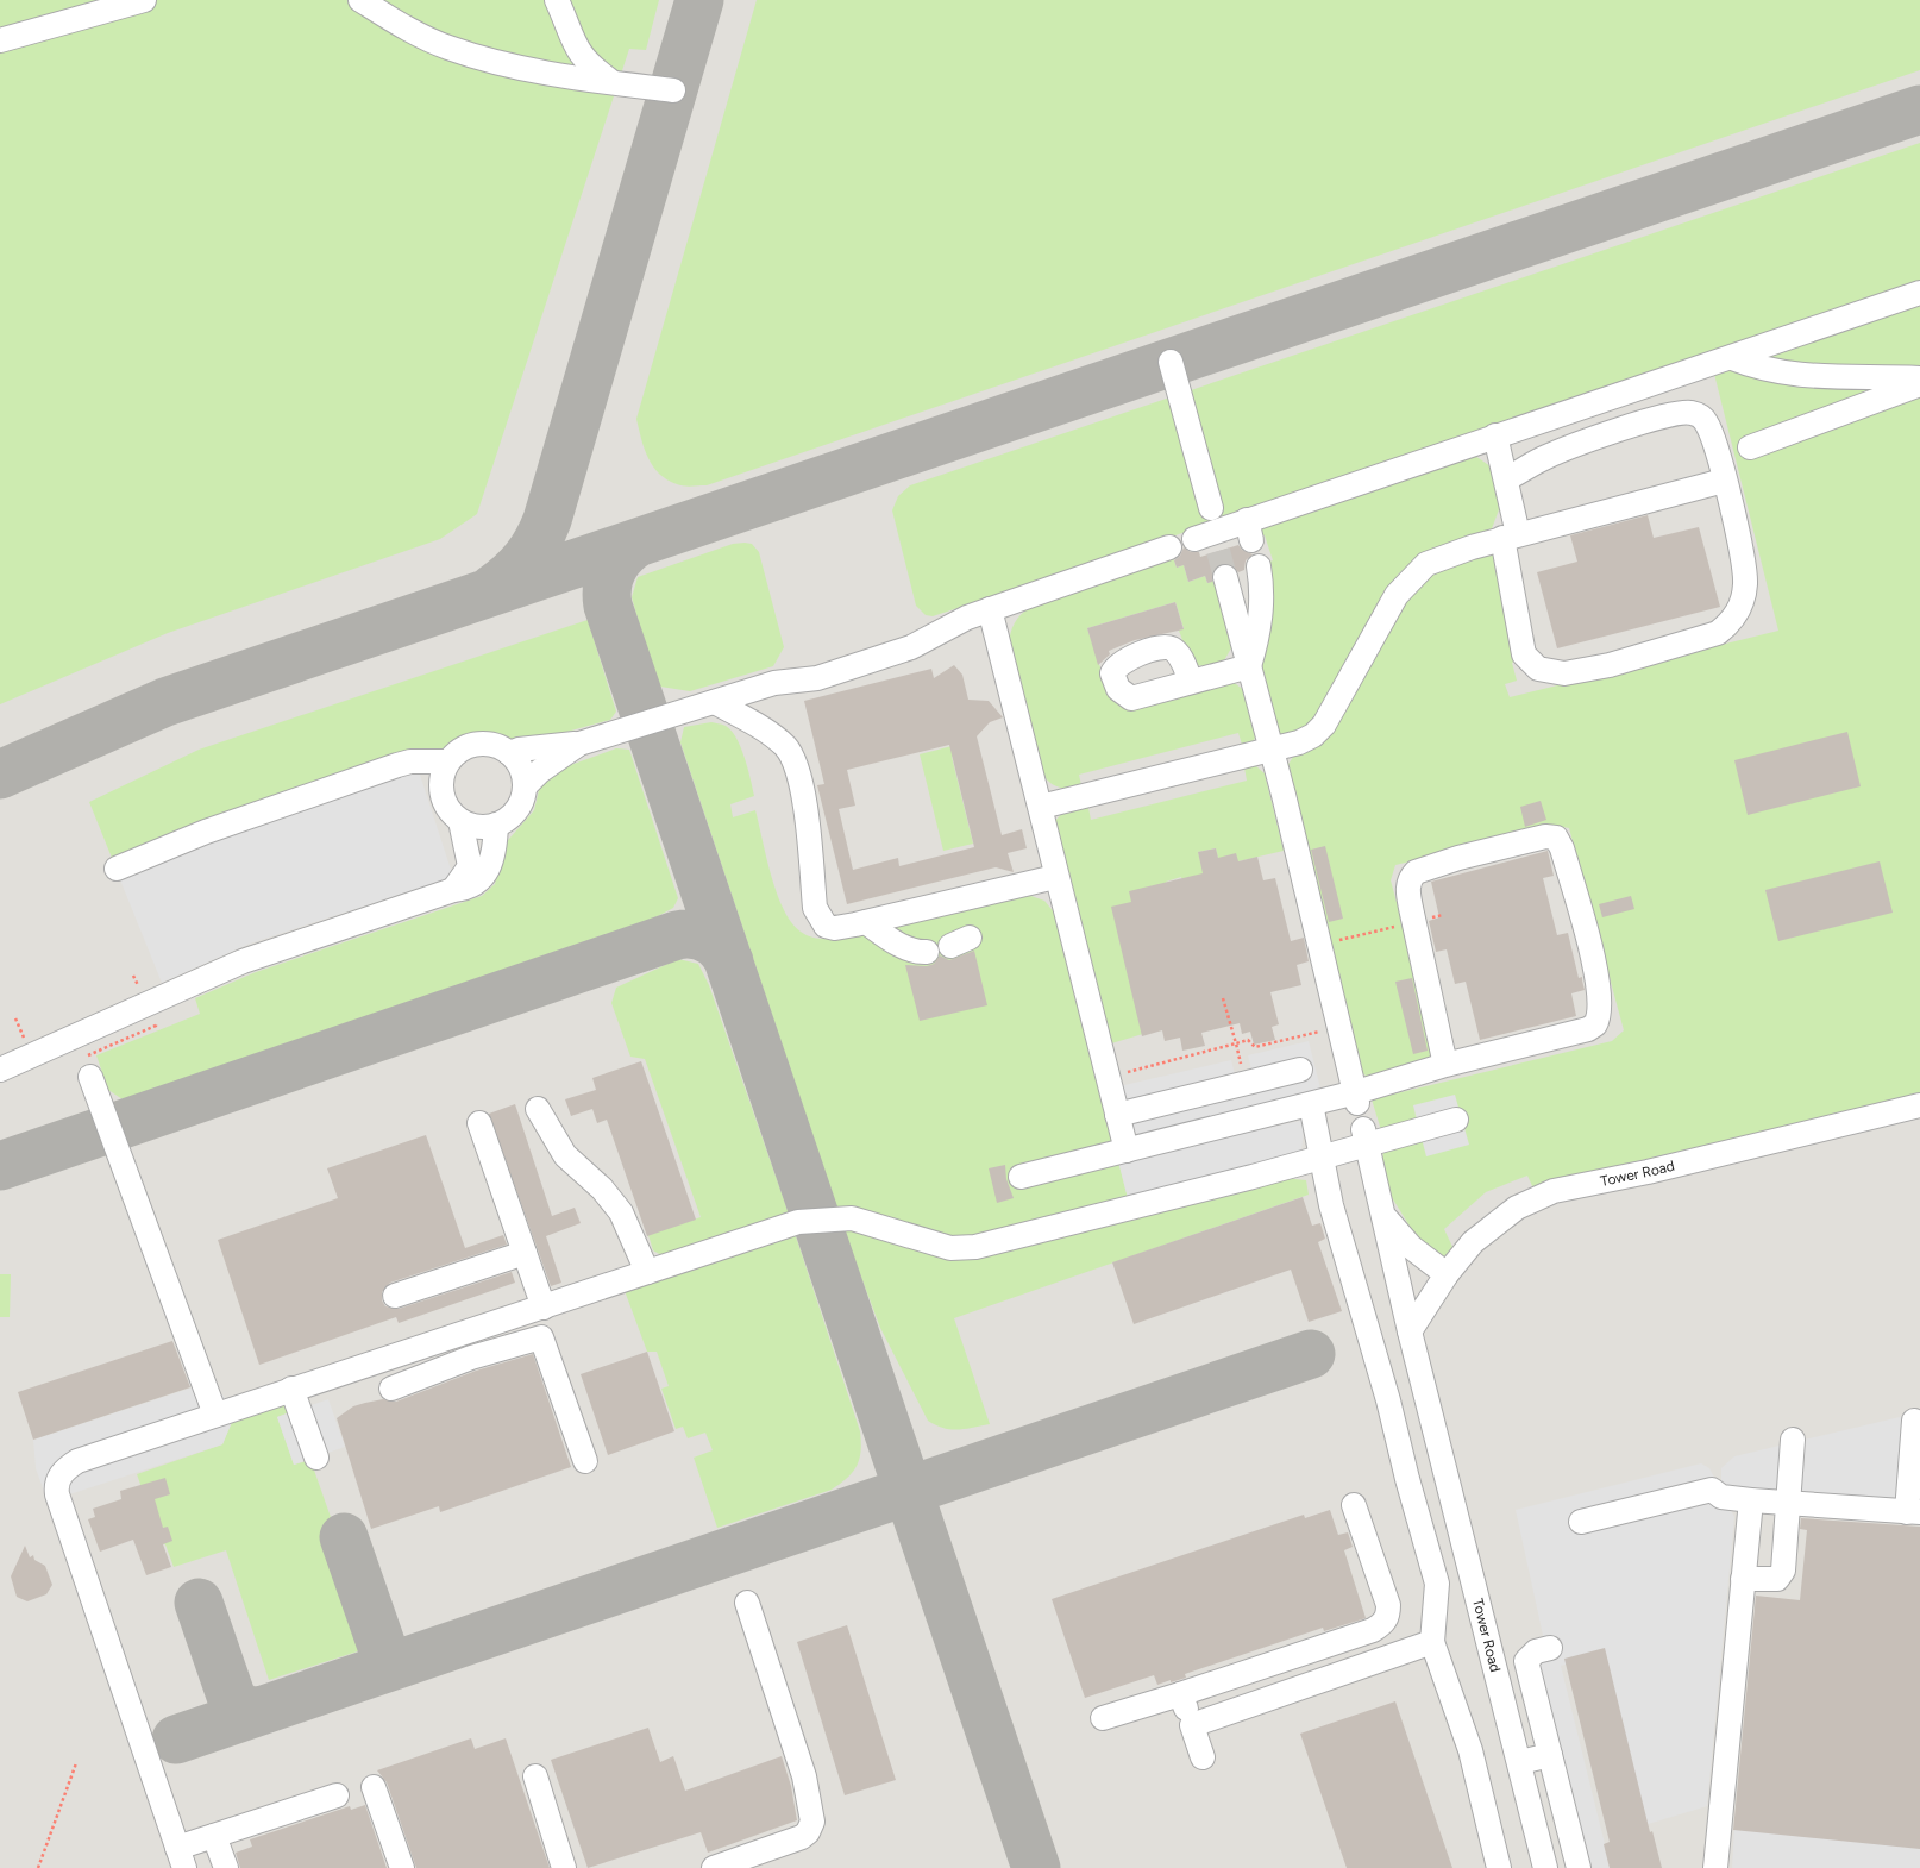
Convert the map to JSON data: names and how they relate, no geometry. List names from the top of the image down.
{
  "streets": {
    "street": ["Tower Road"]
  }
}
